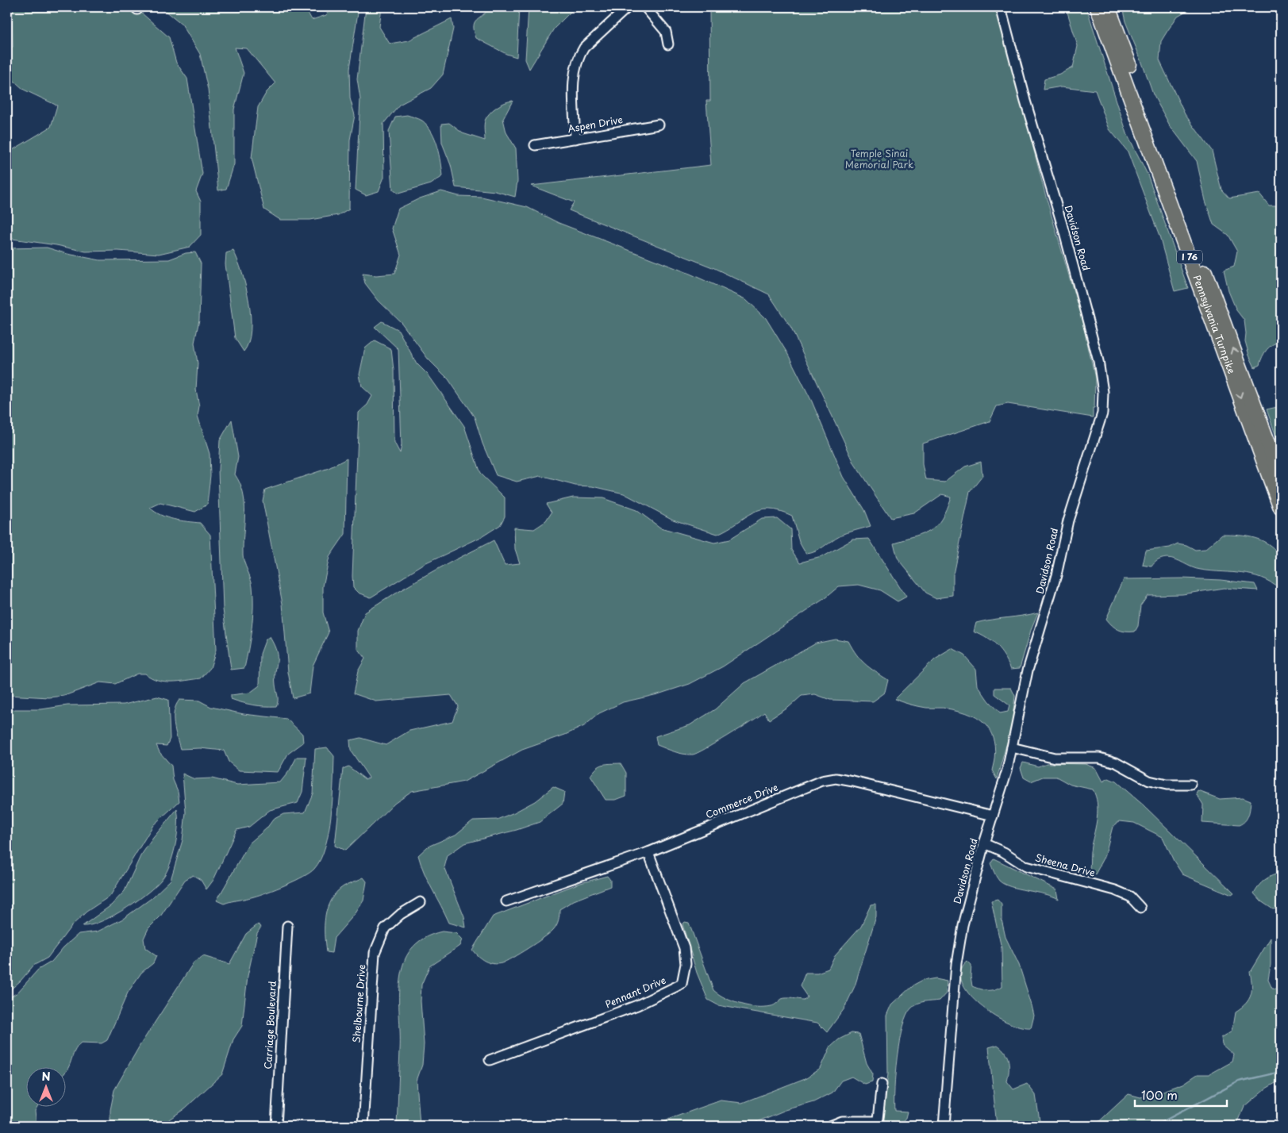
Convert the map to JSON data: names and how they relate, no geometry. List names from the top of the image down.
{
  "streets": {
    "highway": ["I 76", "Pennsylvania Turnpike"],
    "street": [
      "Aspen Drive",
      "Davidson Road",
      "Commerce Drive",
      "Sheena Drive",
      "Pennant Drive",
      "Shelbourne Drive",
      "Carriage Boulevard"
    ]
  },
  "crossings": [
    ["Davidson Road", "Commerce Drive"],
    ["Davidson Road", "Sheena Drive"],
    ["Commerce Drive", "Pennant Drive"]
  ],
  "parks": ["Temple Sinai Memorial Park"],
  "scale_bar": "100 m",
  "north": "top"
}
